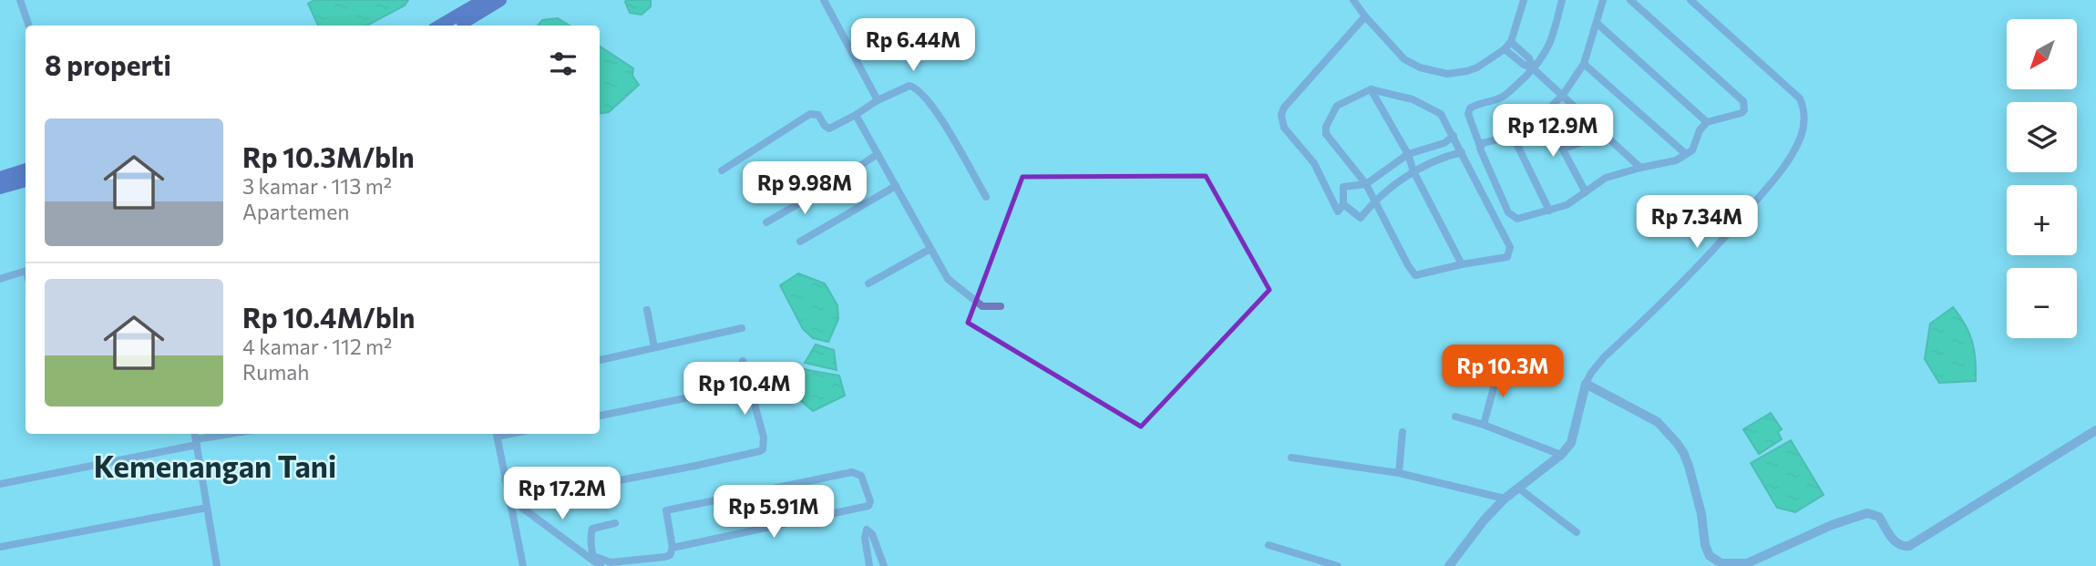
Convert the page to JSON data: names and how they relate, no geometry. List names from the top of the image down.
{
  "districts": ["Kemenangan Tani"],
  "north": "bottom left",
  "page": {
    "price": [
      "Rp 6.44M",
      "Rp 12.9M",
      "Rp 9.98M",
      "Rp 7.34M",
      "Rp 10.3M",
      "Rp 10.4M",
      "Rp 17.2M",
      "Rp 5.91M"
    ],
    "map_buttons": ["+", "−"],
    "heading": "8 properti",
    "list": [
      {
        "name": "Rp 10.3M/bln",
        "note": "3 kamar · 113 m² · Apartemen"
      },
      {
        "name": "Rp 10.4M/bln",
        "note": "4 kamar · 112 m² · Rumah"
      }
    ]
  }
}
